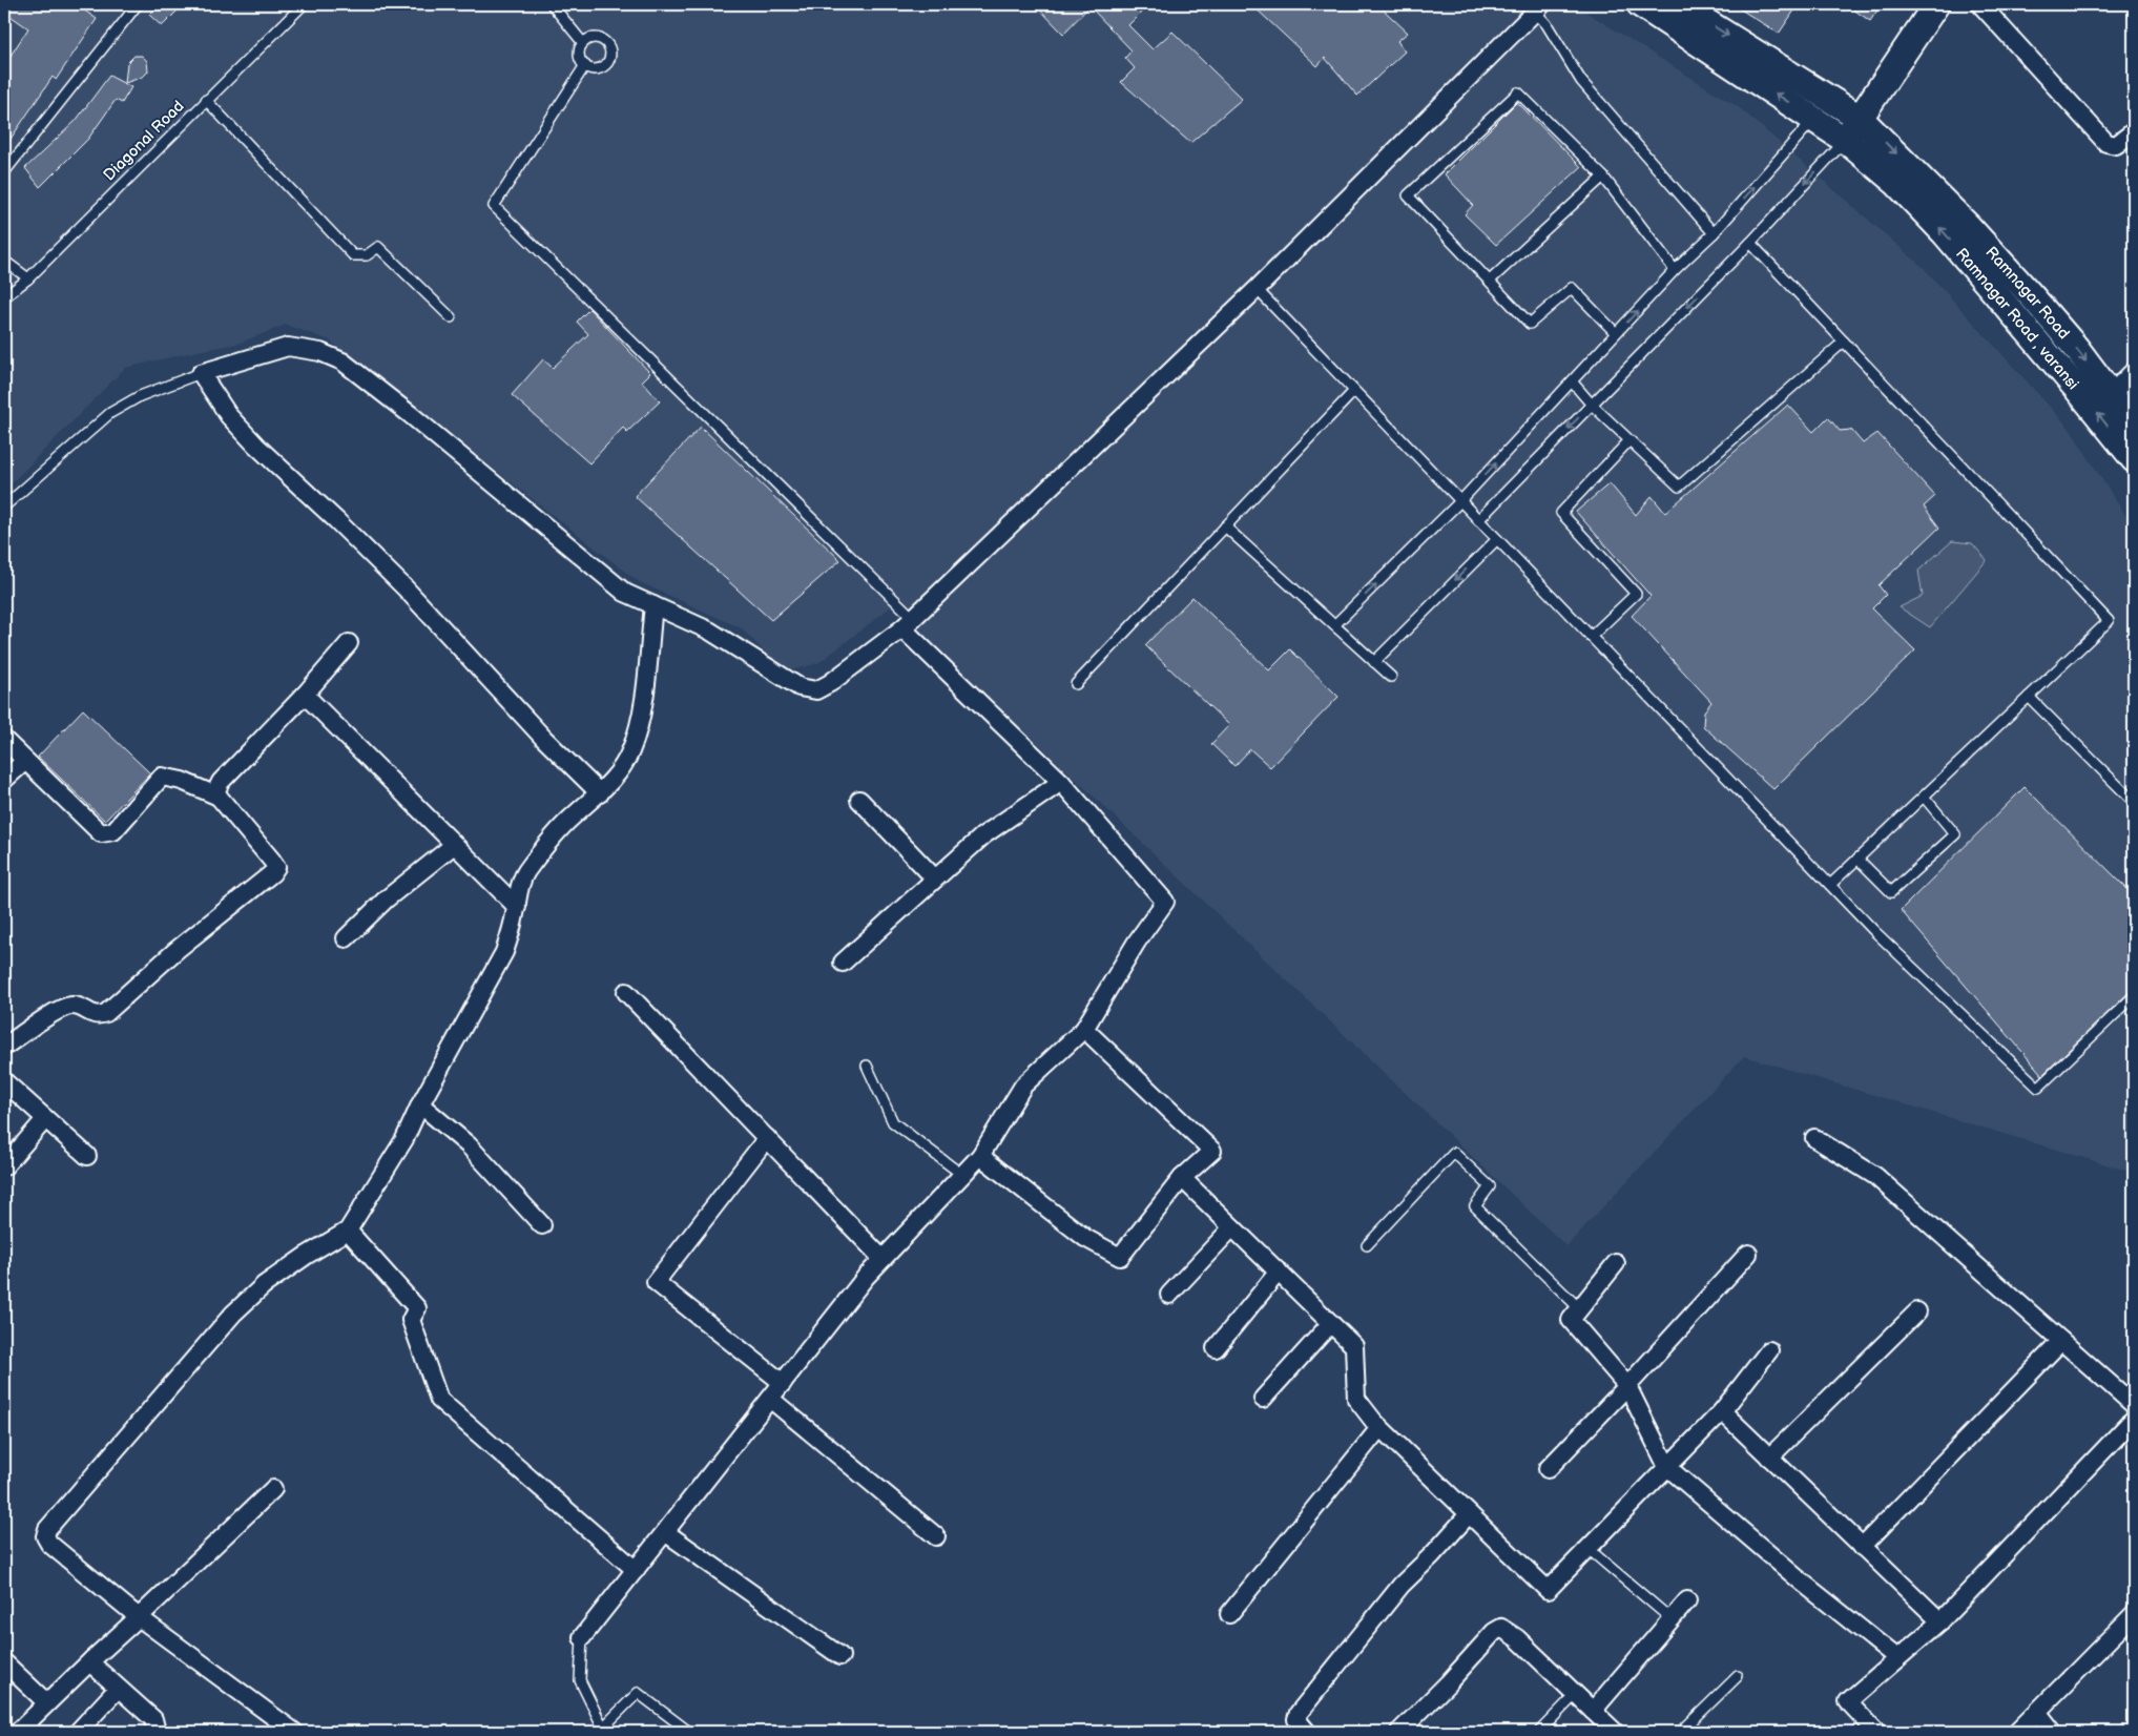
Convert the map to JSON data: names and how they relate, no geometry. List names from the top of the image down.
{
  "streets": {
    "main road": ["Ramnagar Road", "Ramnagar Road , varansi"],
    "lane": ["Diagonal Road"]
  },
  "crossings": [
    ["Ramnagar Road", "Ramnagar Road , varansi"]
  ],
  "one_way": ["Ramnagar Road , varansi"]
}
